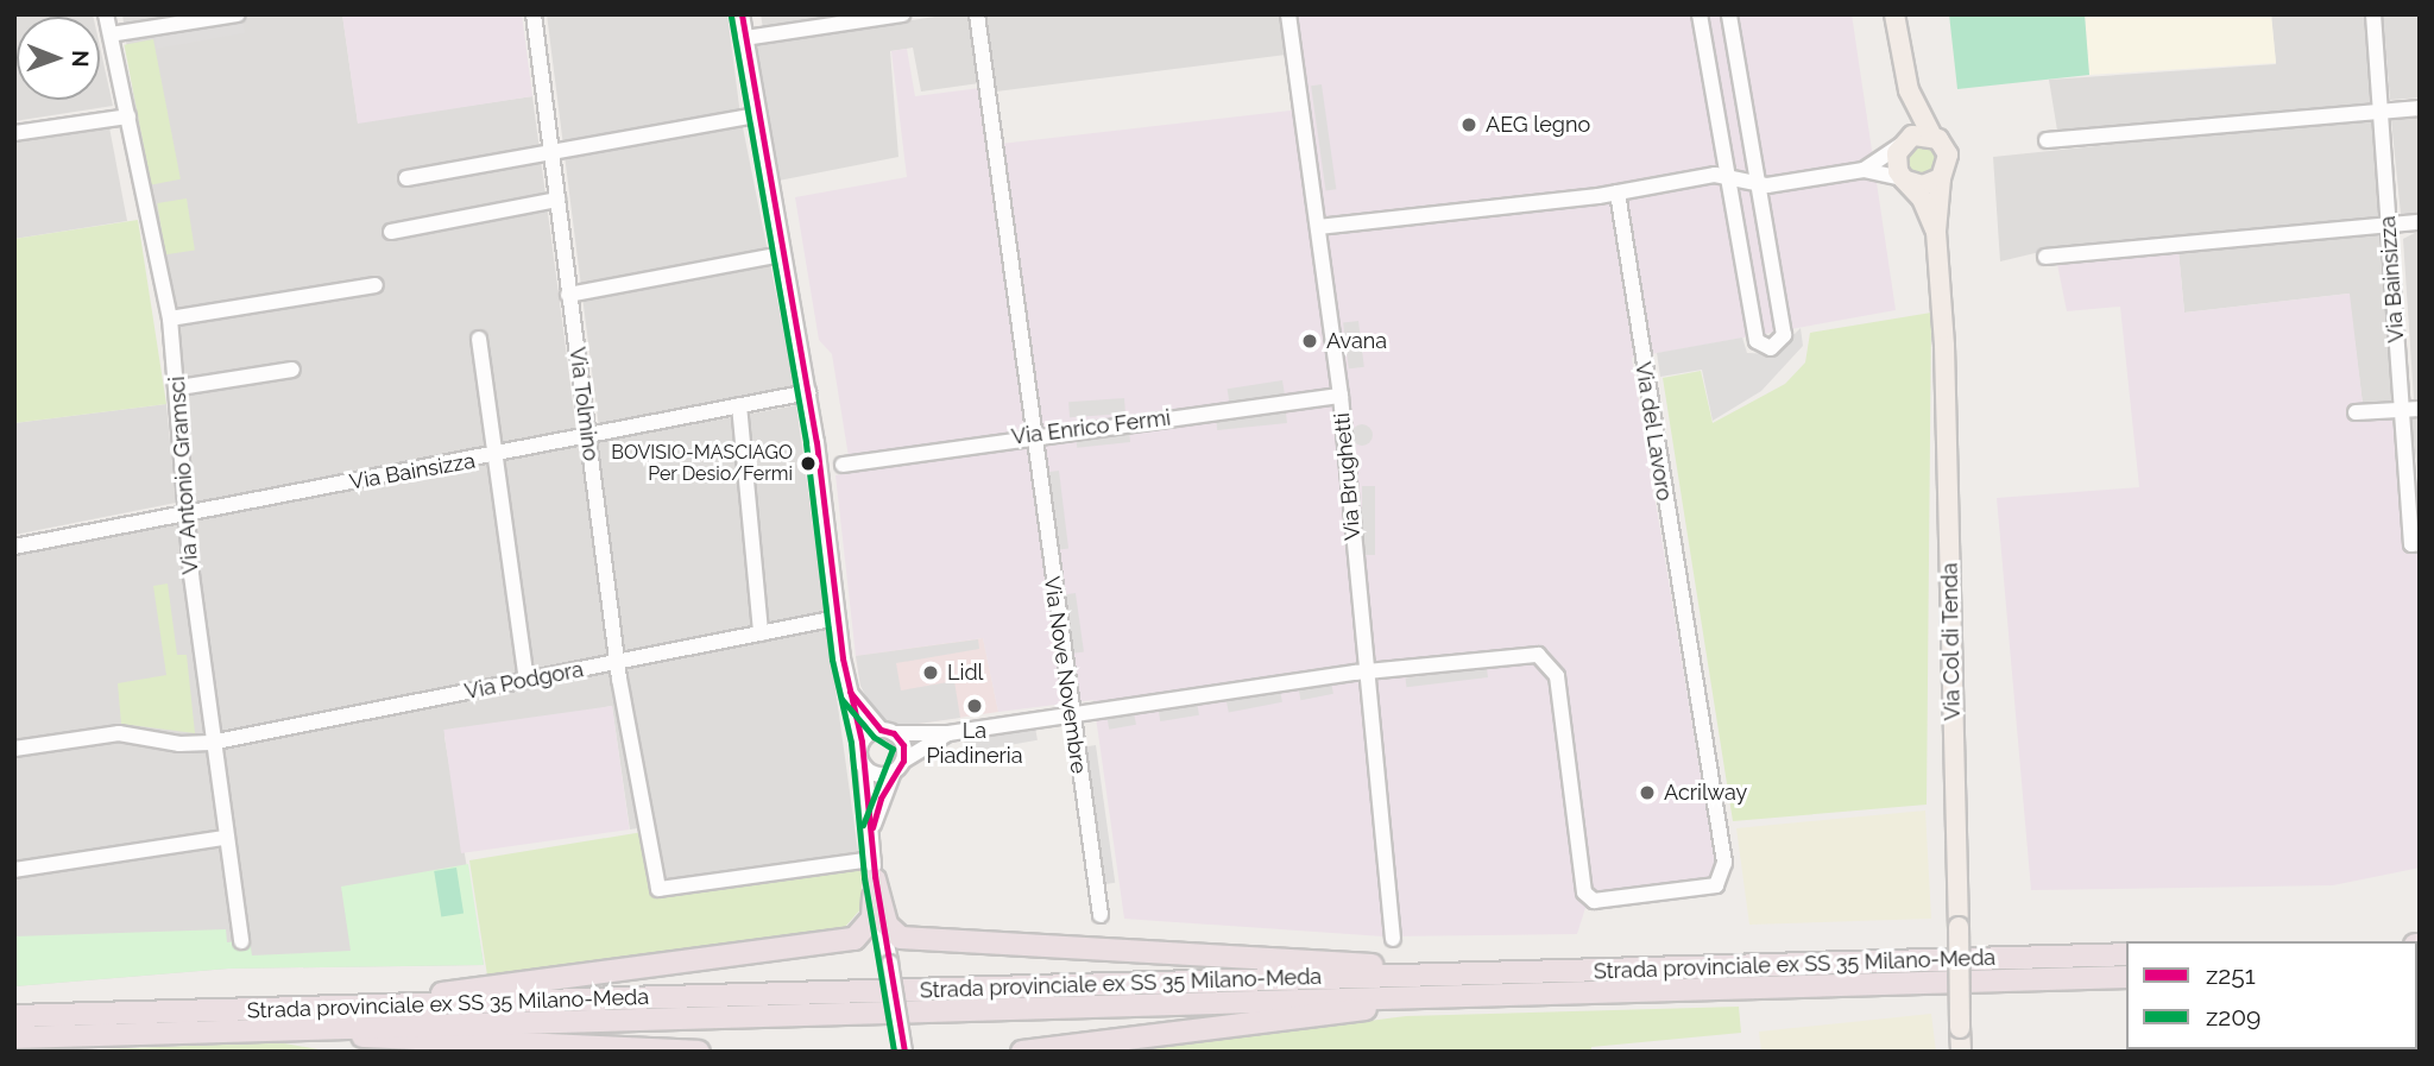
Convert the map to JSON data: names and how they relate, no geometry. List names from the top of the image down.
{
  "streets": {
    "highway": ["Strada provinciale ex SS 35 Milano-Meda"],
    "main road": ["Via Col di Tenda"],
    "street": [
      "Via Bainsizza",
      "Via Tolmino",
      "Via Enrico Fermi",
      "Via del Lavoro",
      "Via Antonio Gramsci",
      "Via Brughetti",
      "Via Nove Novembre",
      "Via Podgora"
    ]
  },
  "crossings": [
    ["Via Bainsizza", "Via Tolmino"],
    ["Via Bainsizza", "Via Antonio Gramsci"],
    ["Via Tolmino", "Via Podgora"],
    ["Via Enrico Fermi", "Via Brughetti"],
    ["Via Enrico Fermi", "Via Nove Novembre"],
    ["Via del Lavoro", "Via Brughetti"],
    ["Via Antonio Gramsci", "Via Podgora"]
  ],
  "places": [
    "AEG legno",
    "Avana",
    "BOVISIO-MASCIAGO Per Desio/Fermi",
    "Lidl",
    "La Piadineria",
    "Acrilway"
  ],
  "lines": ["transit line z251", "transit line z209"],
  "legend": ["z251", "z209"],
  "north": "right"
}
